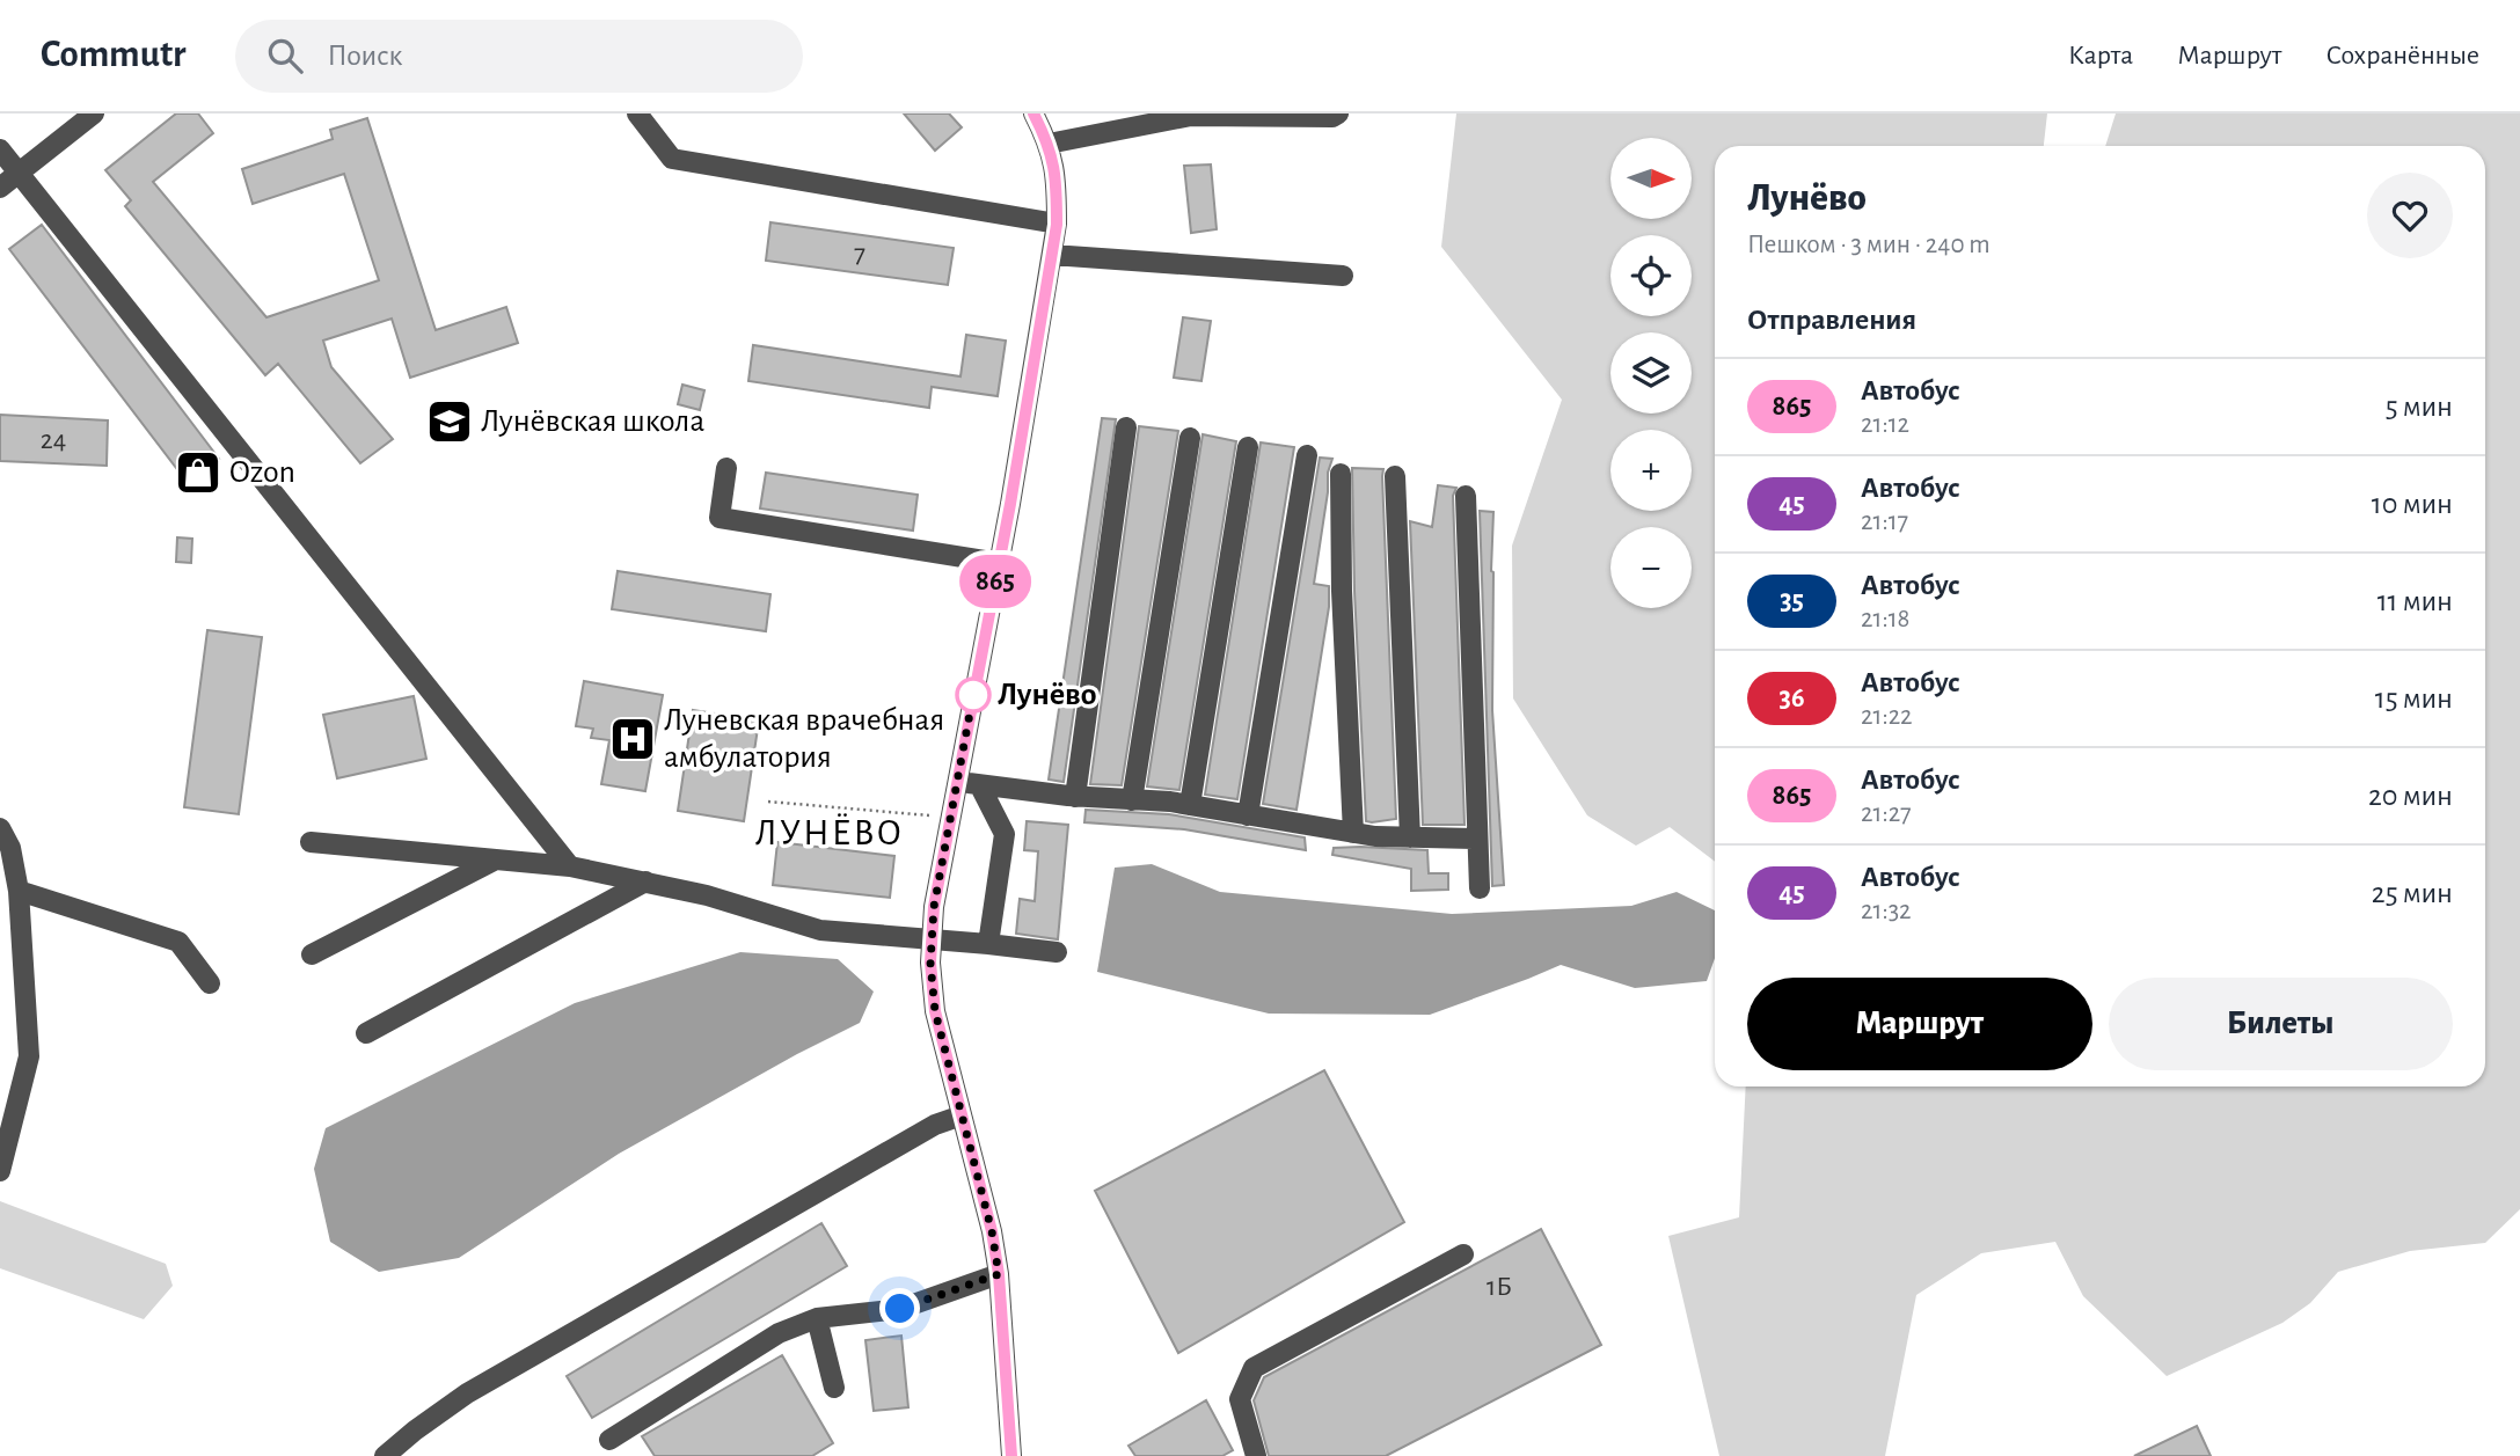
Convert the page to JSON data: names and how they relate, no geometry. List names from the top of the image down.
{
  "districts": ["ЛУНЁВО"],
  "places": {
    "school or university": ["Лунёвская школа"],
    "shop": ["Ozon"],
    "other": ["Лунёво"],
    "hospital": ["Луневская врачебная амбулатория"]
  },
  "lines": ["bus line 865"],
  "house_numbers": ["7", "24", "1Б"],
  "north": "right",
  "page": {
    "header": "Commutr",
    "search": "Поиск",
    "nav": ["Карта", "Маршрут", "Сохранённые"],
    "on_map": "865",
    "map_buttons": ["+", "−"],
    "heading": [
      ["Лунёво", "Пешком · 3 мин · 240 m"],
      "Отправления"
    ],
    "list": [
      {
        "mark": "865",
        "name": "Автобус",
        "note": "21:12",
        "value": "5 мин"
      },
      {
        "mark": "45",
        "name": "Автобус",
        "note": "21:17",
        "value": "10 мин"
      },
      {
        "mark": "35",
        "name": "Автобус",
        "note": "21:18",
        "value": "11 мин"
      },
      {
        "mark": "36",
        "name": "Автобус",
        "note": "21:22",
        "value": "15 мин"
      },
      {
        "mark": "865",
        "name": "Автобус",
        "note": "21:27",
        "value": "20 мин"
      },
      {
        "mark": "45",
        "name": "Автобус",
        "note": "21:32",
        "value": "25 мин"
      }
    ],
    "buttons": ["Маршрут", "Билеты"]
  }
}
